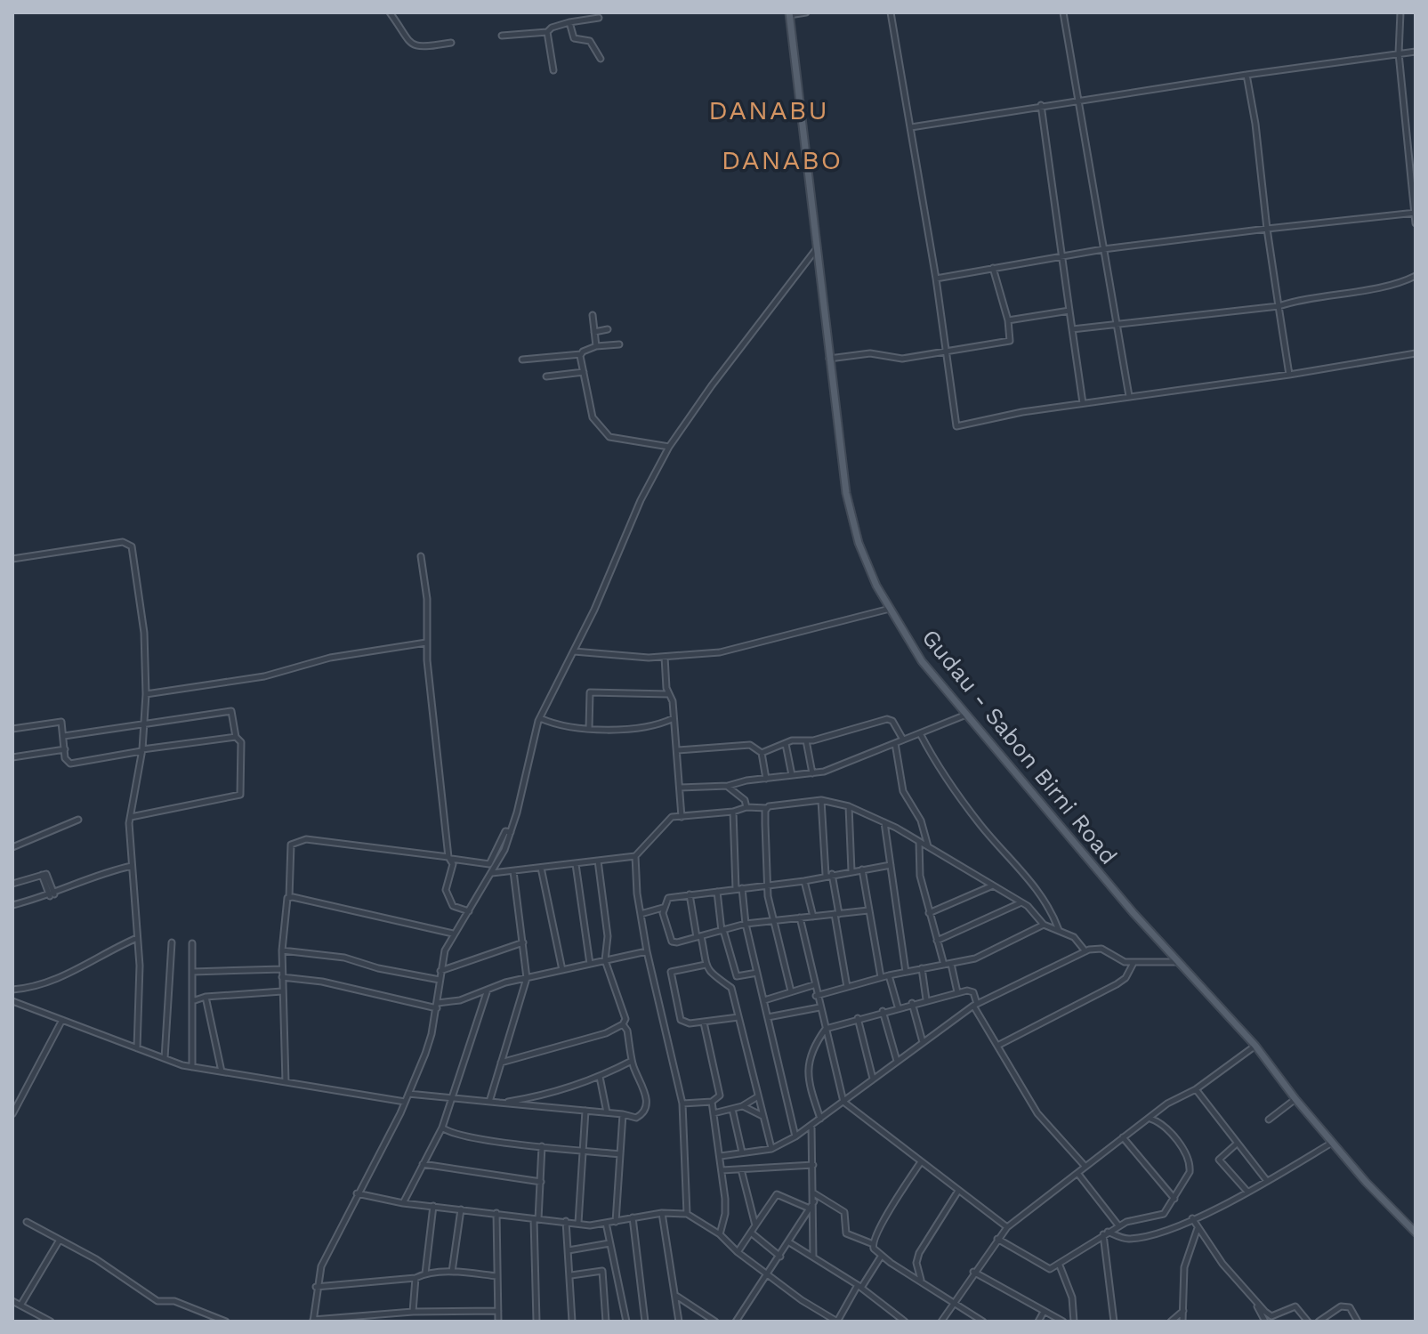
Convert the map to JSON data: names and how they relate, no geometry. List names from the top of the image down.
{
  "streets": {
    "main road": ["Gudau - Sabon Birni Road"]
  },
  "districts": ["DANABU", "DANABO"]
}
